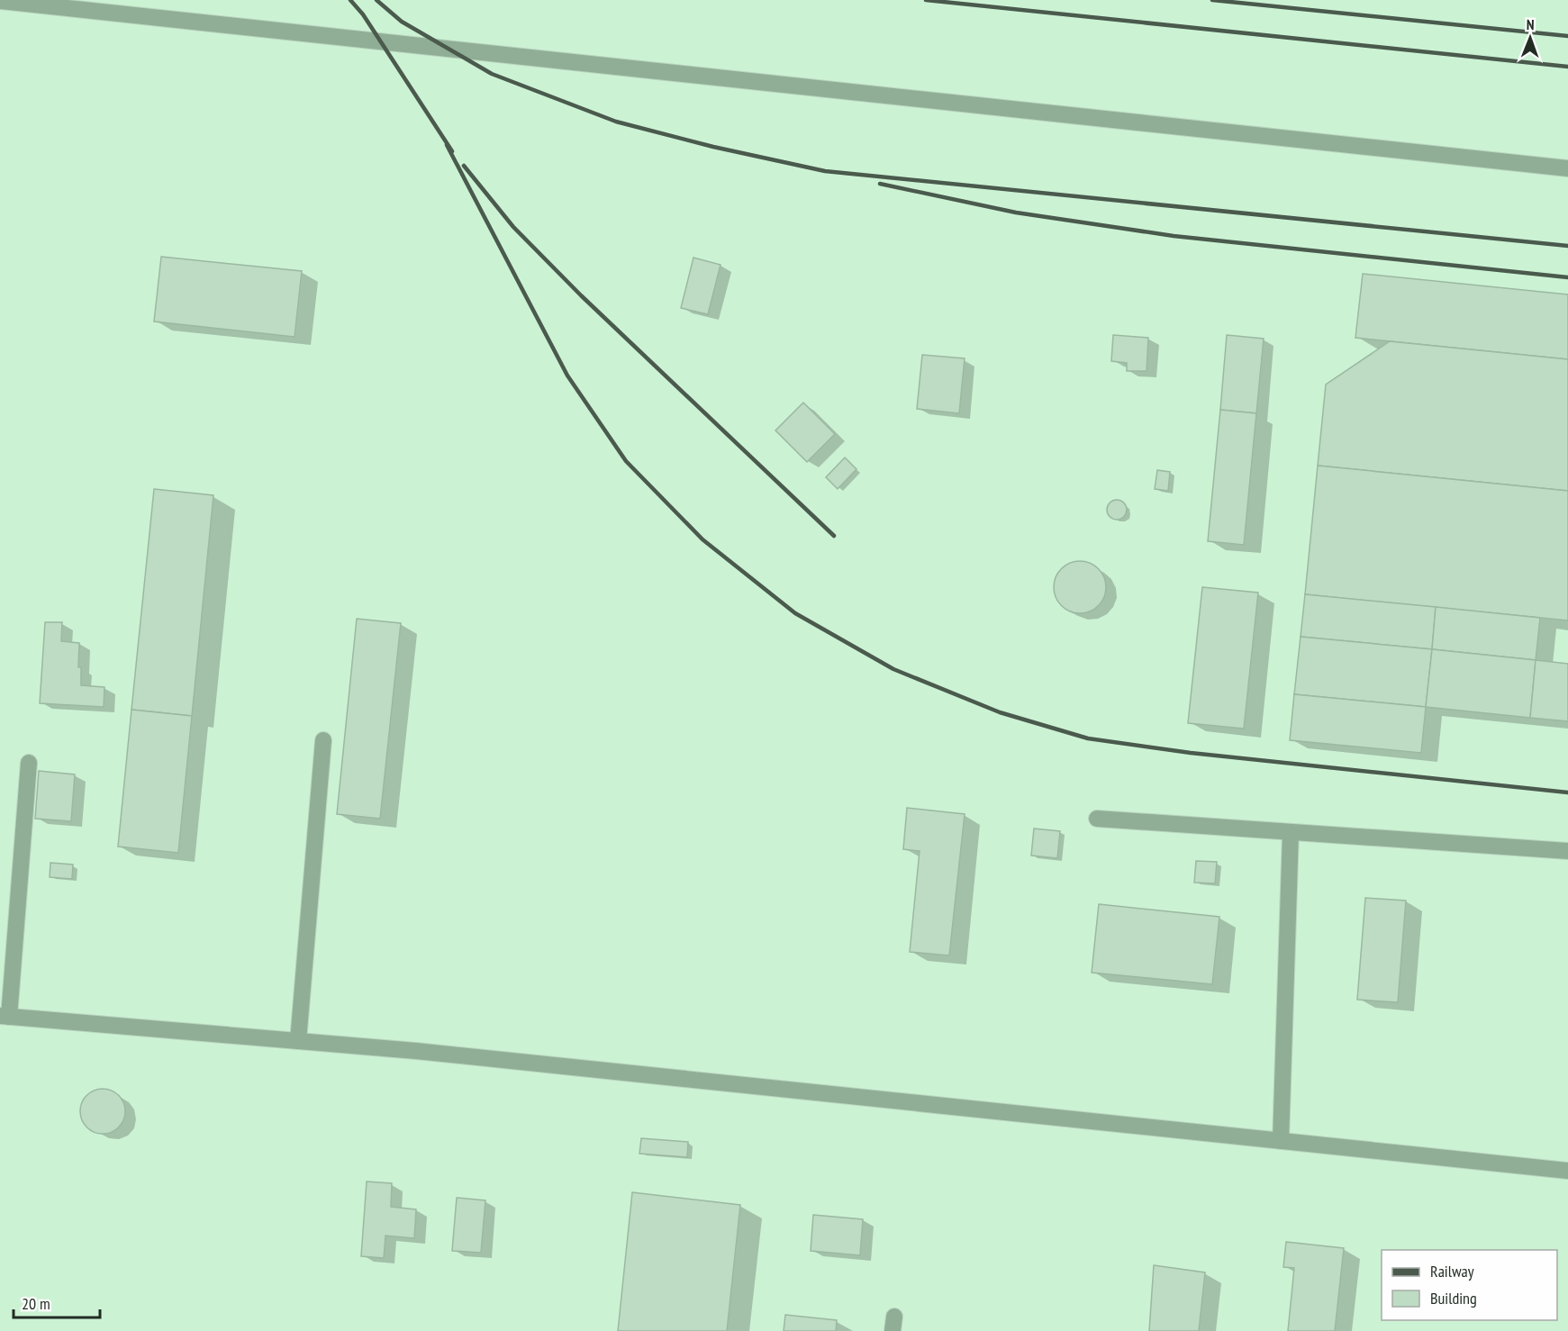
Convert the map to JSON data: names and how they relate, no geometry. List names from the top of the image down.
{
  "legend": ["Railway", "Building"],
  "scale_bar": "20 m",
  "north": "top"
}
